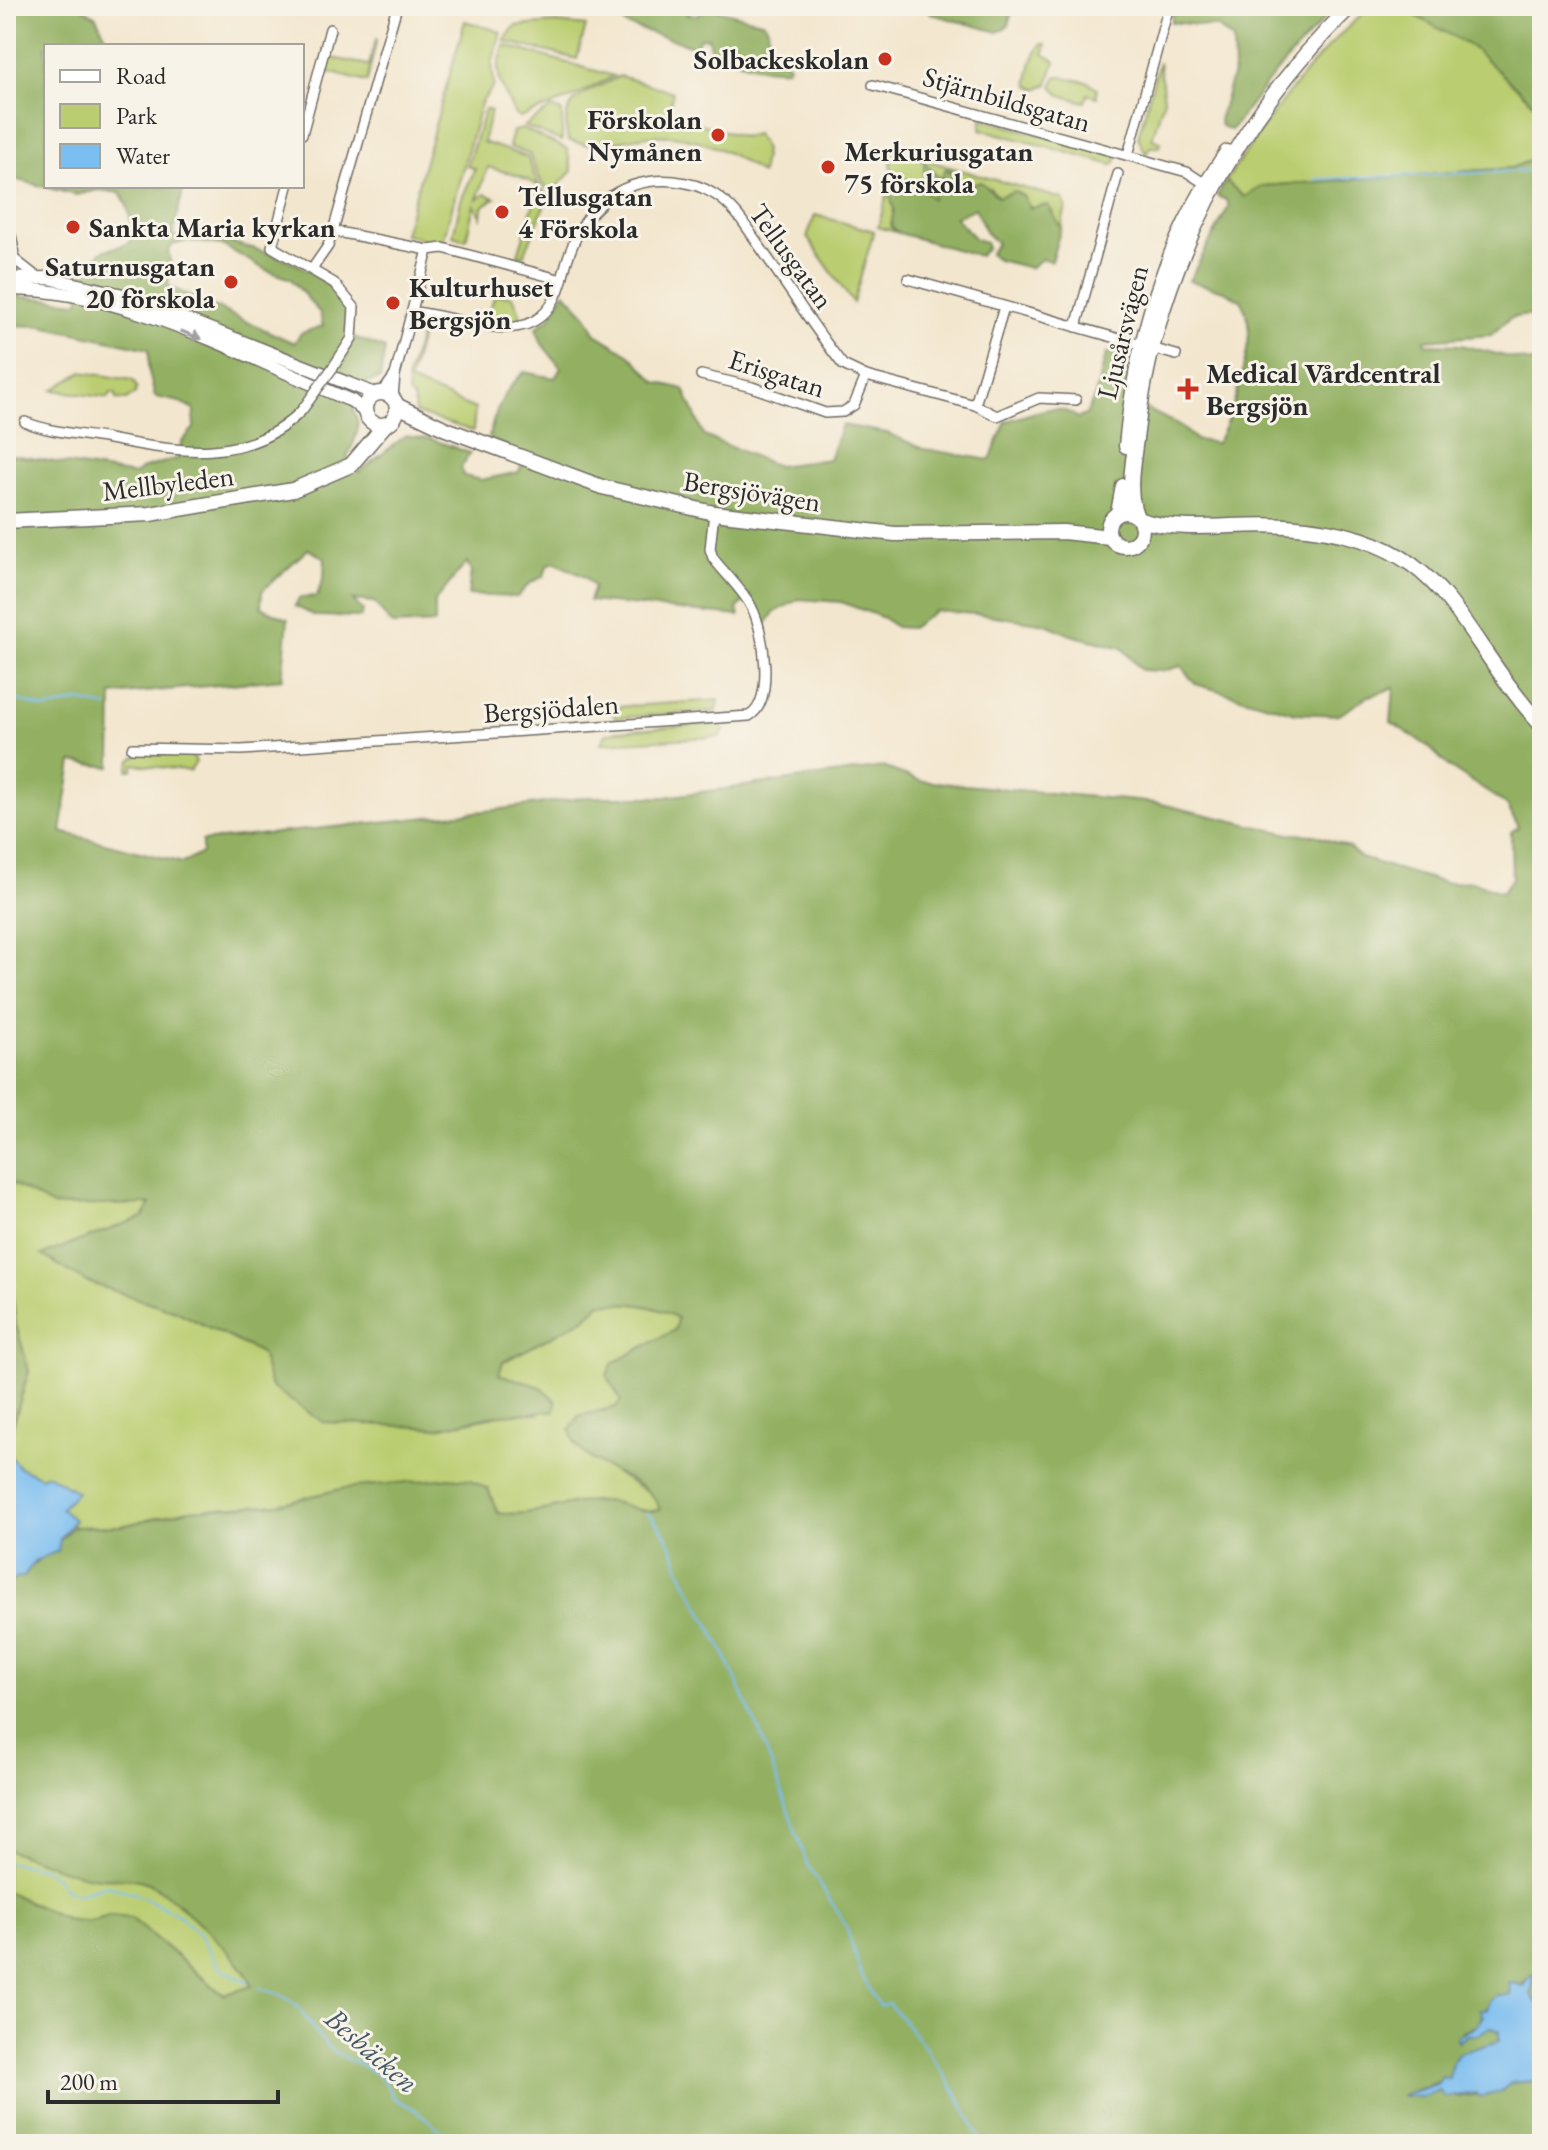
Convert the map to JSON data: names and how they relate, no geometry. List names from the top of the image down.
{
  "streets": {
    "main road": ["Ljusårsvägen", "Mellbyleden", "Bergsjövägen"],
    "street": [
      "Stjärnbildsgatan",
      "Tellusgatan",
      "Erisgatan",
      "Bergsjödalen"
    ]
  },
  "crossings": [
    ["Stjärnbildsgatan", "Ljusårsvägen"],
    ["Tellusgatan", "Erisgatan"],
    ["Ljusårsvägen", "Bergsjövägen"],
    ["Mellbyleden", "Bergsjövägen"],
    ["Bergsjövägen", "Bergsjödalen"]
  ],
  "water": ["Besbäcken"],
  "places": {
    "other": [
      "Solbackeskolan",
      "Förskolan Nymånen",
      "Merkuriusgatan 75 förskola",
      "Tellusgatan 4 Förskola",
      "Sankta Maria kyrkan",
      "Saturnusgatan 20 förskola",
      "Kulturhuset Bergsjön"
    ],
    "health": ["Medical Vårdcentral Bergsjön"]
  },
  "legend": ["Road", "Park", "Water"],
  "scale_bar": "200 m"
}
